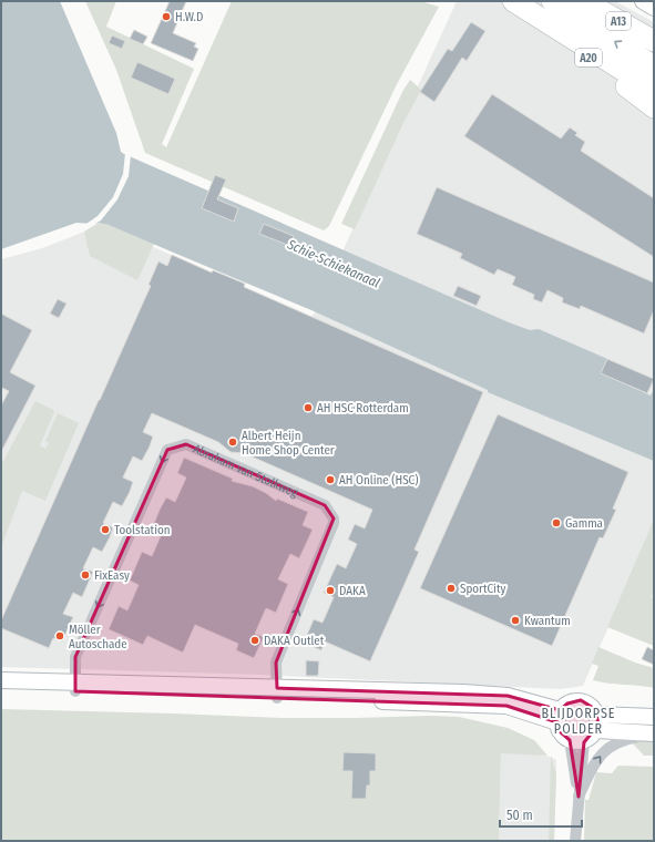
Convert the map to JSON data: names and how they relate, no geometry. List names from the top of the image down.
{
  "streets": {
    "highway": ["A13", "A20"],
    "street": ["Abraham van Stolkweg"]
  },
  "districts": ["BLIJDORPSE POLDER"],
  "water": ["Schie-Schiekanaal"],
  "places": [
    "H.W.D",
    "AH HSC Rotterdam",
    "Albert Heijn Home Shop Center",
    "AH Online (HSC)",
    "Gamma",
    "Toolstation",
    "FixEasy",
    "SportCity",
    "DAKA",
    "Kwantum",
    "Möller Autoschade",
    "DAKA Outlet"
  ],
  "scale_bar": "50 m"
}
